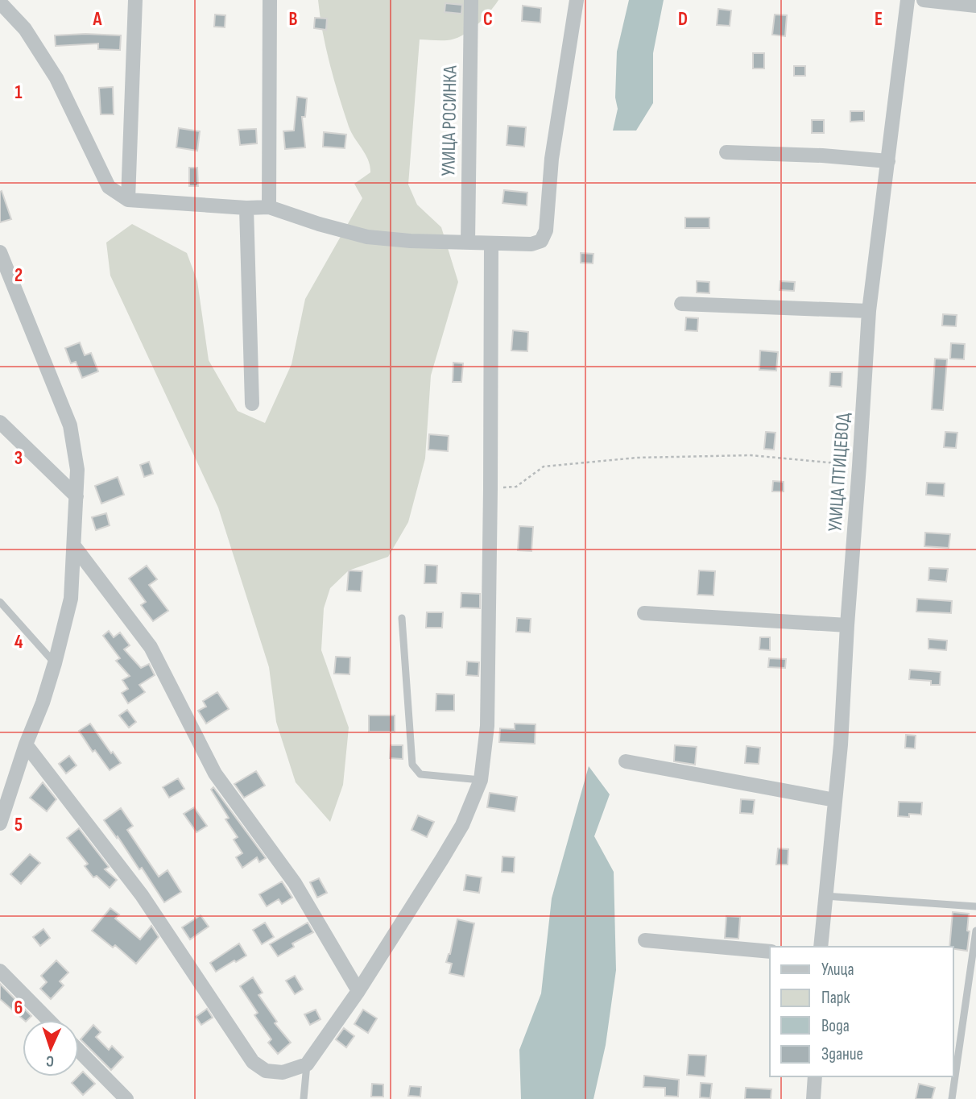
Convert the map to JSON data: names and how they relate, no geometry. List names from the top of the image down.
{
  "streets": {
    "street": ["УЛИЦА РОСИНКА", "УЛИЦА ПТИЦЕВОД"]
  },
  "legend": [
    "Улица",
    "Парк",
    "Вода",
    "Здание"
  ],
  "north": "bottom",
  "grid": {
    "columns": [
      "A",
      "B",
      "C",
      "D",
      "E"
    ],
    "rows": [
      "1",
      "2",
      "3",
      "4",
      "5",
      "6"
    ]
  }
}
